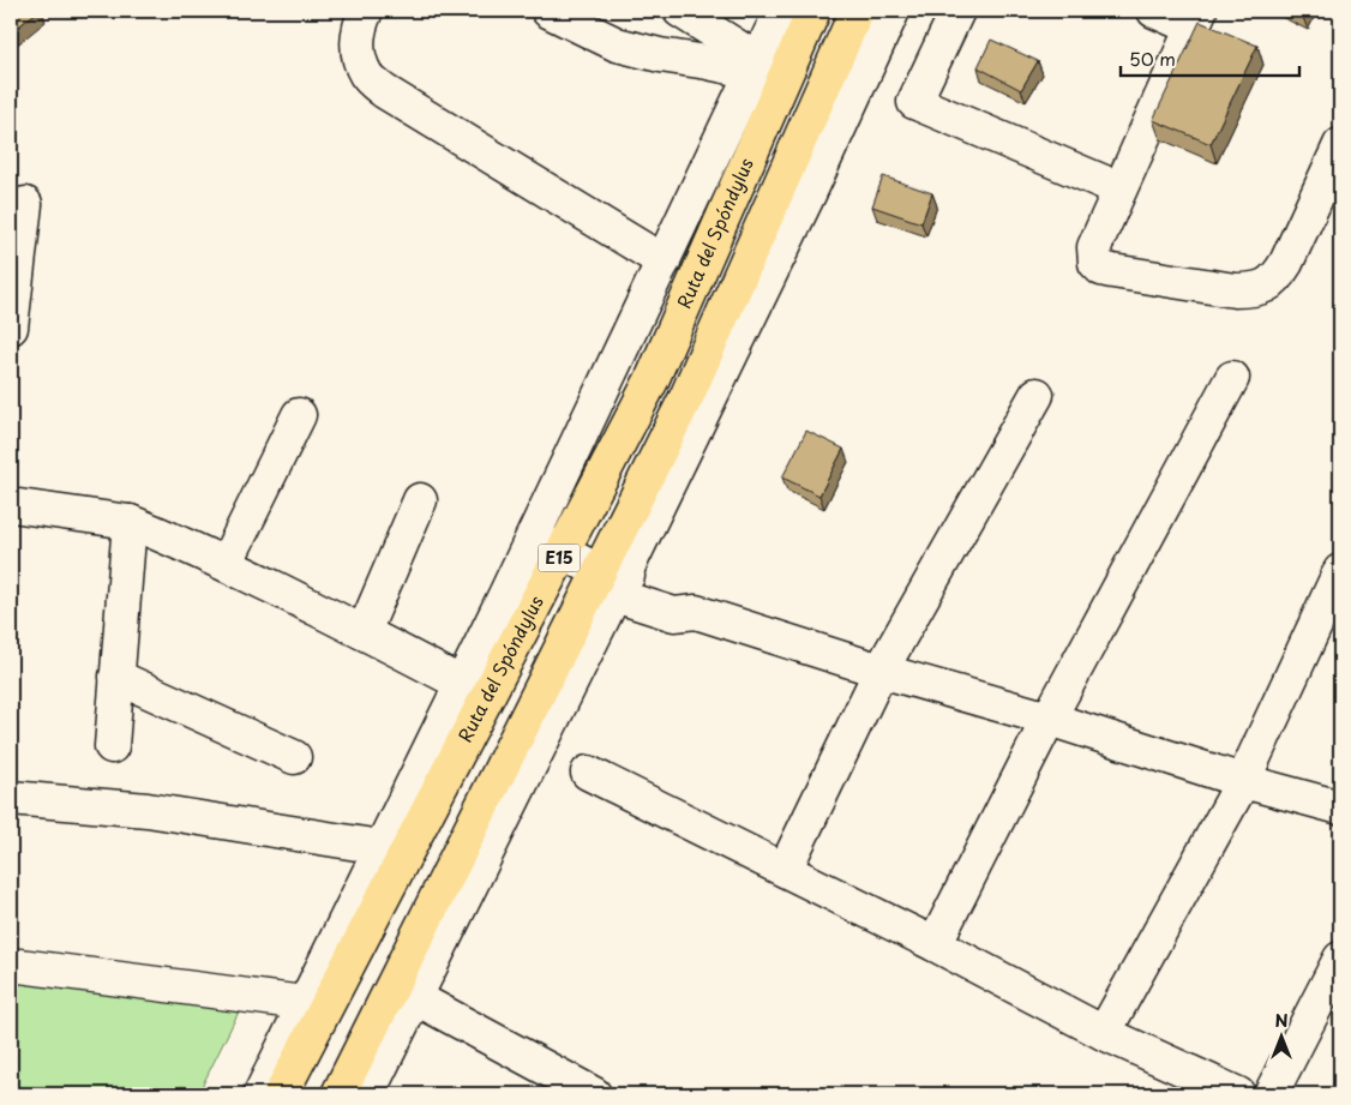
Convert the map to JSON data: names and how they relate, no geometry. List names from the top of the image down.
{
  "streets": {
    "highway": ["Ruta del Spóndylus", "E15"]
  },
  "scale_bar": "50 m",
  "north": "top"
}
